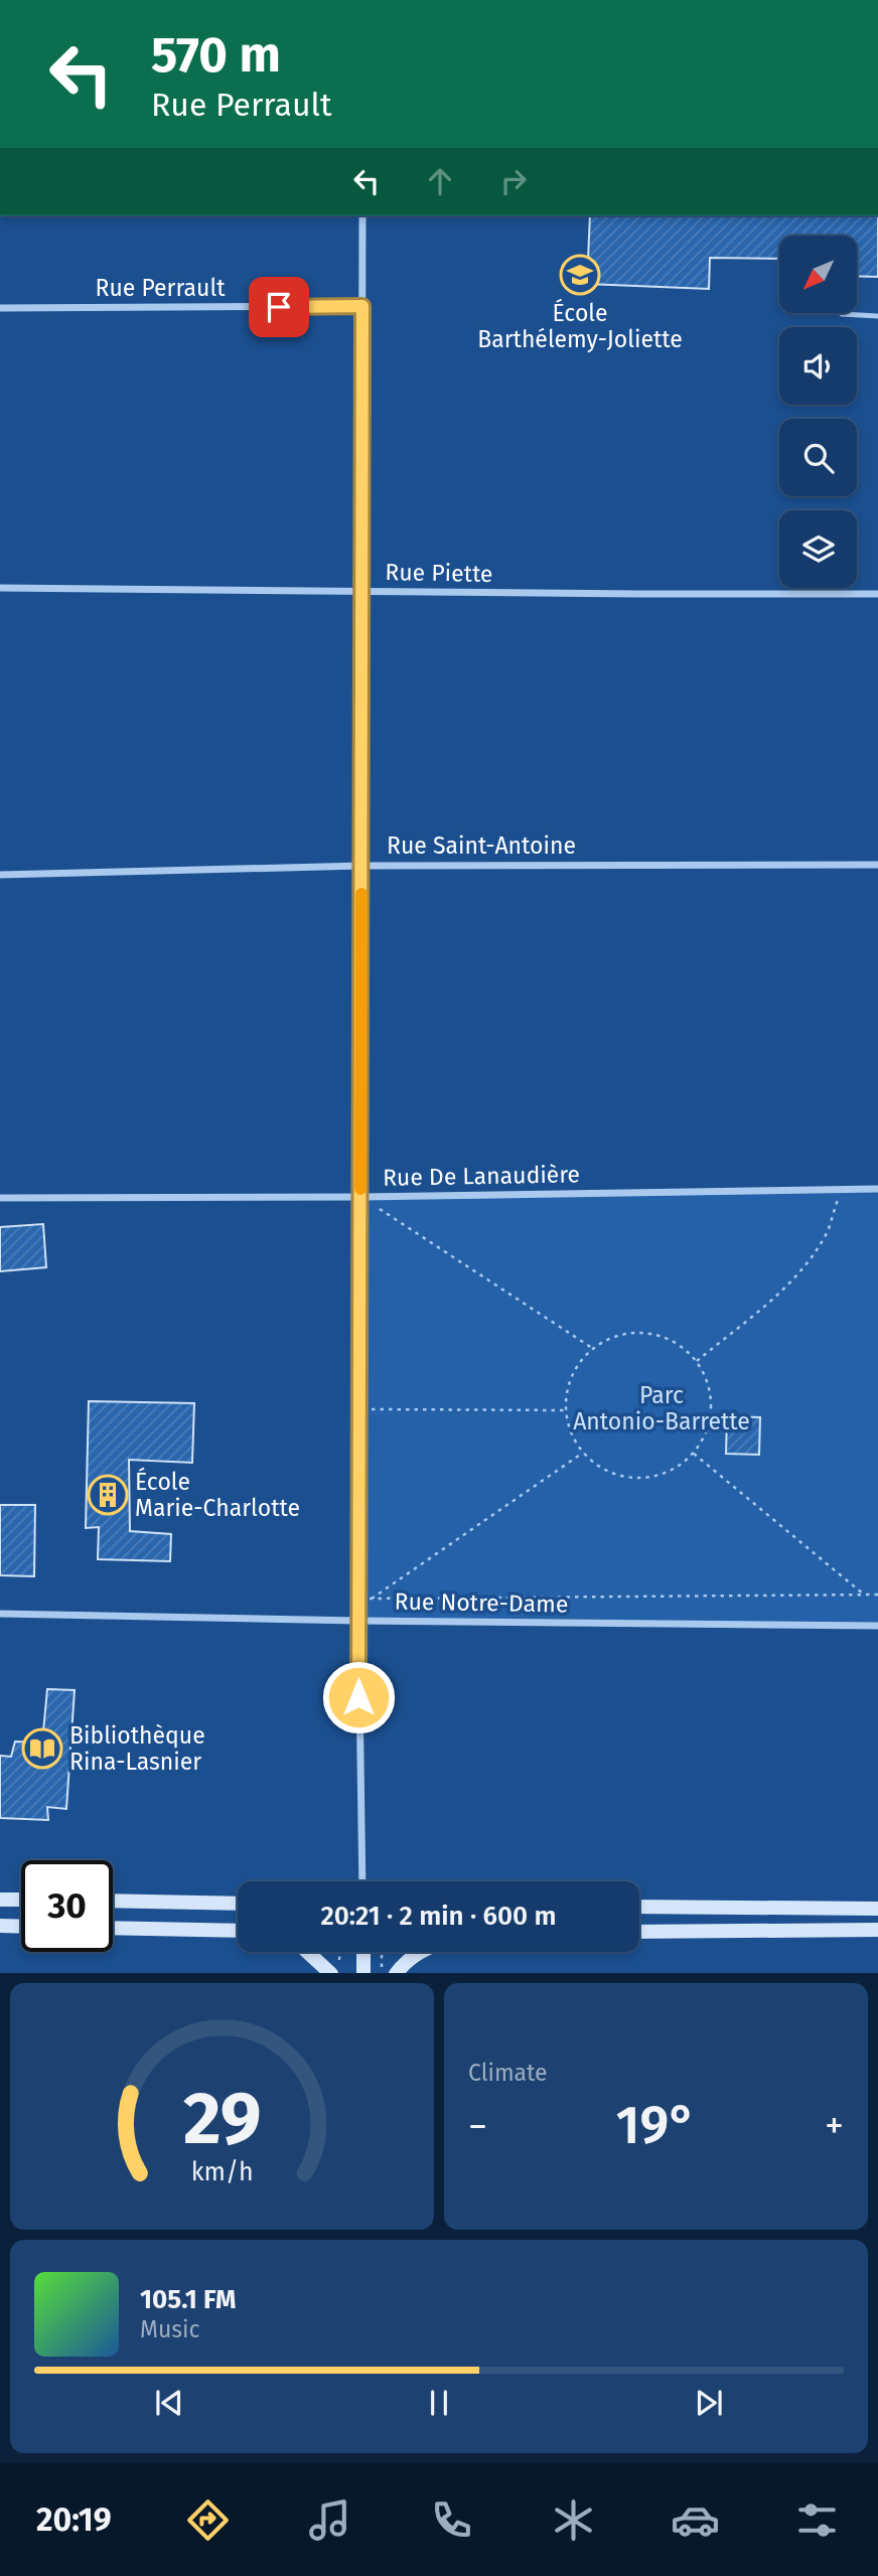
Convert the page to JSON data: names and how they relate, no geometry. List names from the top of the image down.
{
  "streets": {
    "street": [
      "Rue Perrault",
      "Rue Piette",
      "Rue Saint-Antoine",
      "Rue De Lanaudière",
      "Rue Notre-Dame"
    ]
  },
  "parks": ["Parc Antonio-Barrette"],
  "places": {
    "school or university": ["École Barthélemy-Joliette"],
    "building": ["École Marie-Charlotte"],
    "library": ["Bibliothèque Rina-Lasnier"]
  },
  "north": "bottom left",
  "page": {
    "turn": ["570 m", "Rue Perrault"],
    "limit": "30",
    "trip": "20:21 · 2 min · 600 m",
    "tile": "Climate",
    "heat": ["−", "19°", "+"],
    "song": ["105.1 FM", "Music"],
    "tabs": "20:19",
    "gauge": ["29", "km/h"]
  }
}
